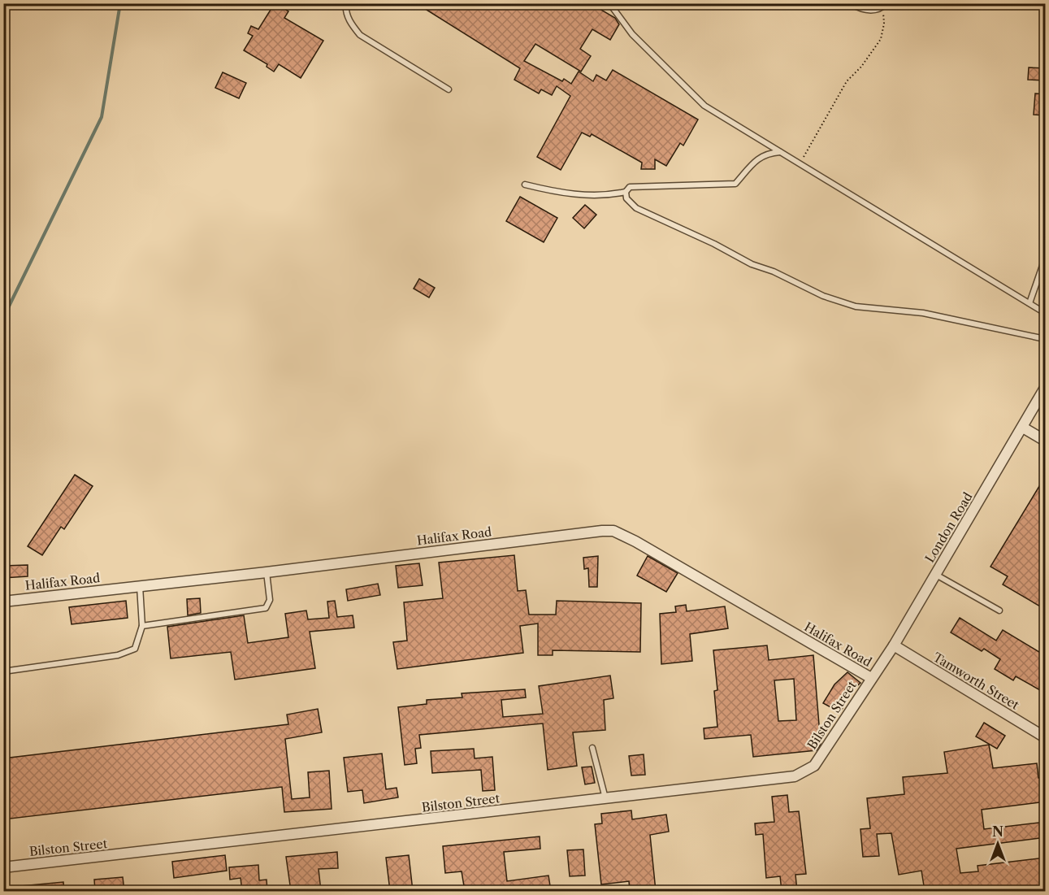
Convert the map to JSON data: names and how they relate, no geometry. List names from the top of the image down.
{
  "streets": {
    "street": [
      "London Road",
      "Halifax Road",
      "Tamworth Street",
      "Bilston Street"
    ]
  },
  "crossings": [
    ["London Road", "Halifax Road"],
    ["London Road", "Tamworth Street"],
    ["London Road", "Bilston Street"],
    ["Halifax Road", "Bilston Street"]
  ],
  "north": "top"
}
